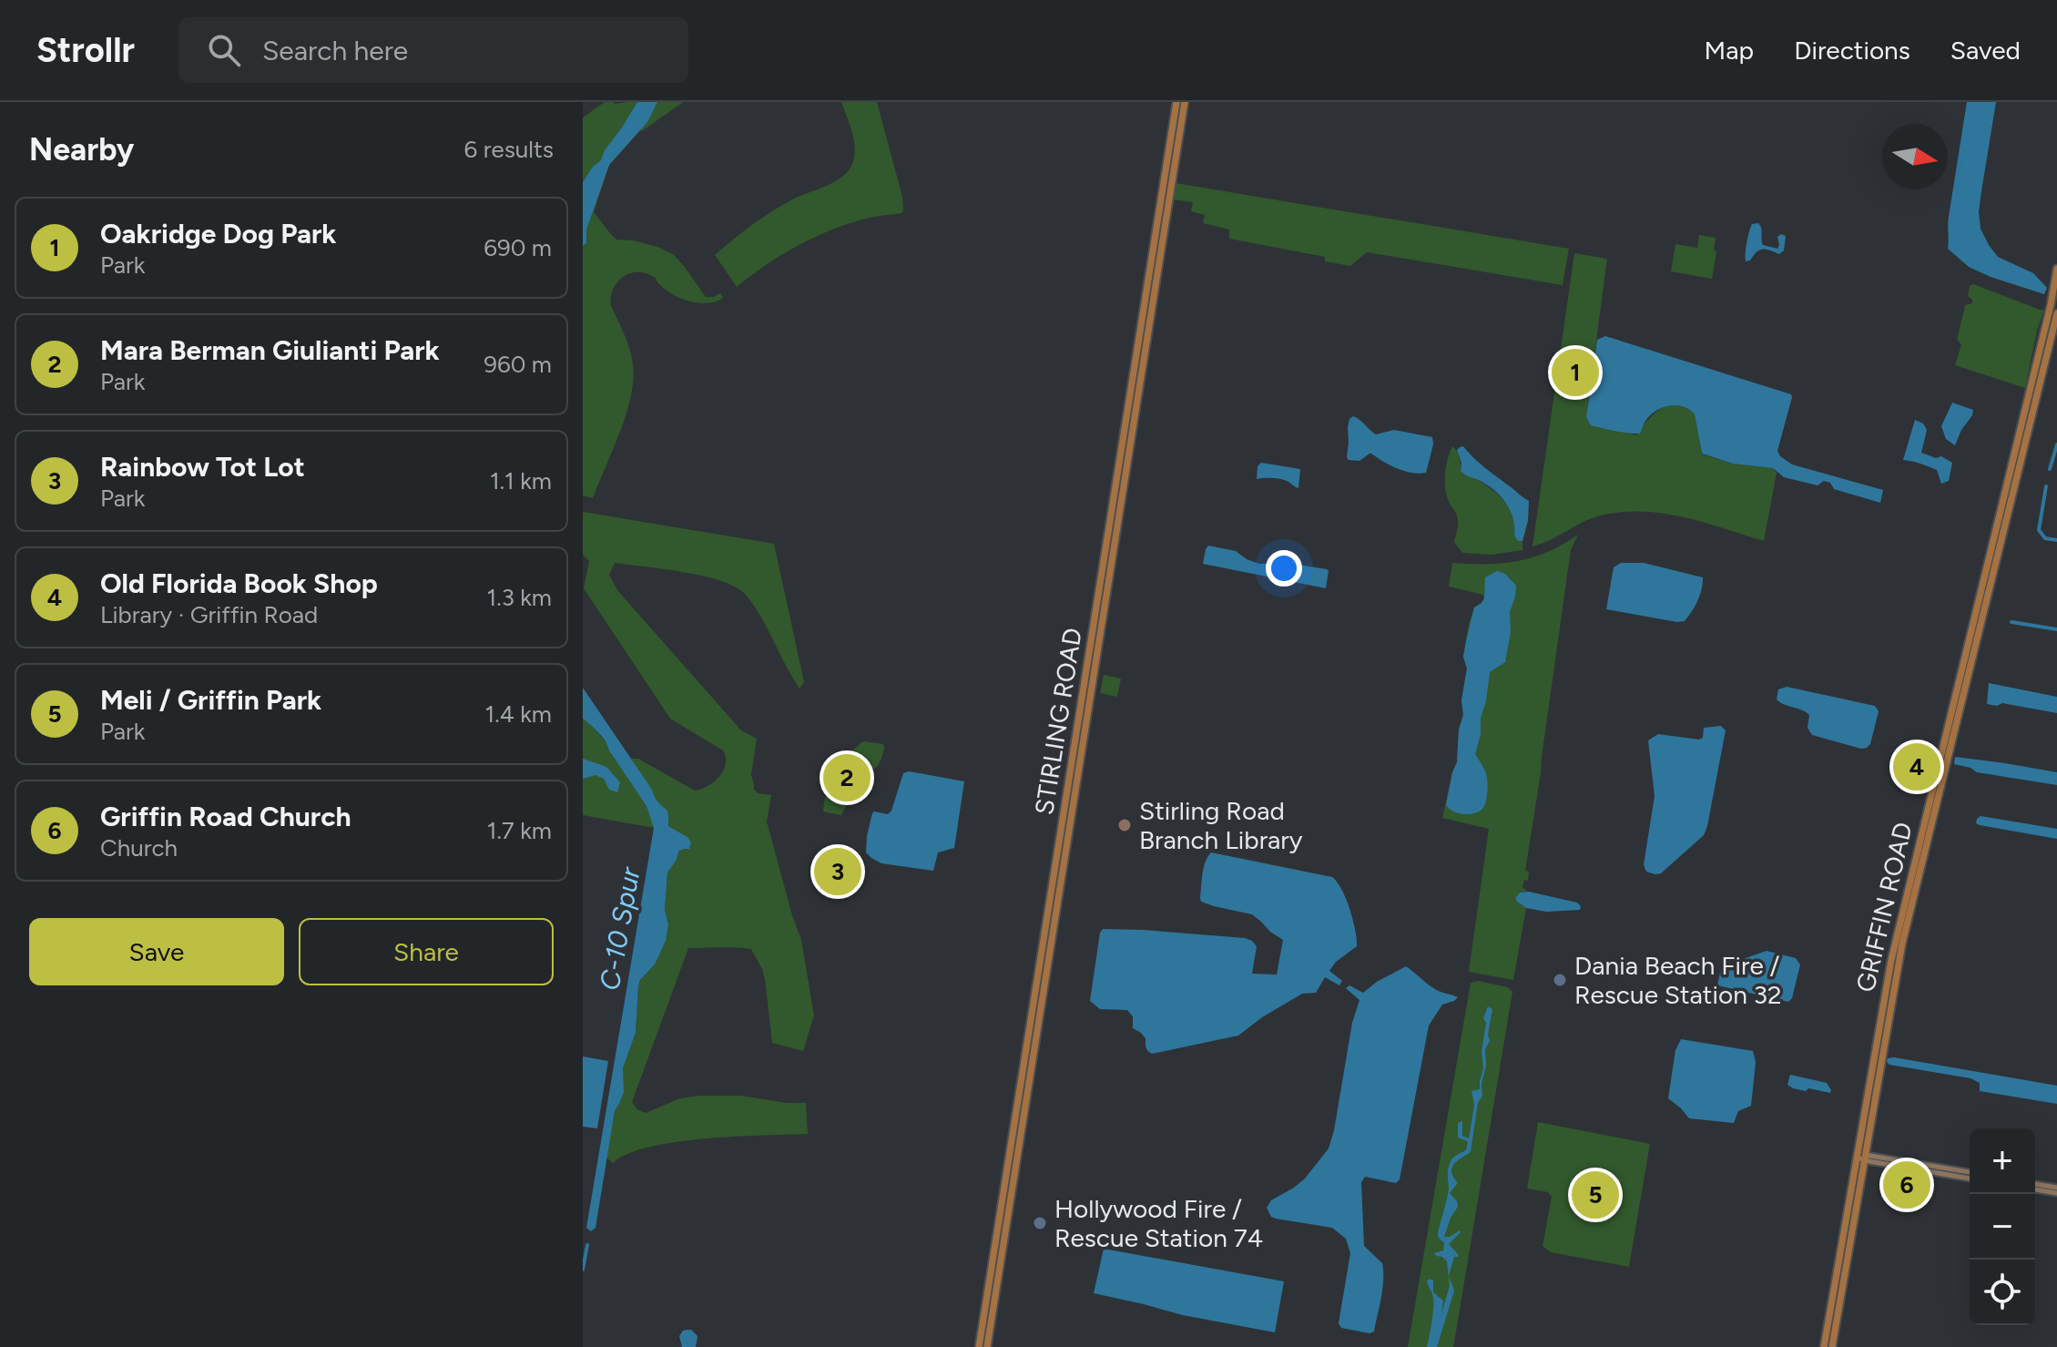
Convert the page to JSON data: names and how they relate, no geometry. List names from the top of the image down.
{
  "streets": {
    "main road": ["STIRLING ROAD", "GRIFFIN ROAD"]
  },
  "water": ["C-10 Spur"],
  "places": ["Stirling Road Branch Library", "Dania Beach Fire / Rescue Station 32", "Hollywood Fire / Rescue Station 74"],
  "north": "right",
  "page": {
    "header": "Strollr",
    "search": "Search here",
    "nav": ["Map", "Directions", "Saved"],
    "heading": ["Nearby", "6 results"],
    "list": [
      {
        "mark": "1",
        "name": "Oakridge Dog Park",
        "note": "Park",
        "value": "690 m"
      },
      {
        "mark": "2",
        "name": "Mara Berman Giulianti Park",
        "note": "Park",
        "value": "960 m"
      },
      {
        "mark": "3",
        "name": "Rainbow Tot Lot",
        "note": "Park",
        "value": "1.1 km"
      },
      {
        "mark": "4",
        "name": "Old Florida Book Shop",
        "note": "Library · Griffin Road",
        "value": "1.3 km"
      },
      {
        "mark": "5",
        "name": "Meli / Griffin Park",
        "note": "Park",
        "value": "1.4 km"
      },
      {
        "mark": "6",
        "name": "Griffin Road Church",
        "note": "Church",
        "value": "1.7 km"
      }
    ],
    "pins": [
      "1",
      "4",
      "2",
      "3",
      "6",
      "5"
    ],
    "buttons": ["Save", "Share"],
    "map_buttons": ["+", "−"]
  }
}
